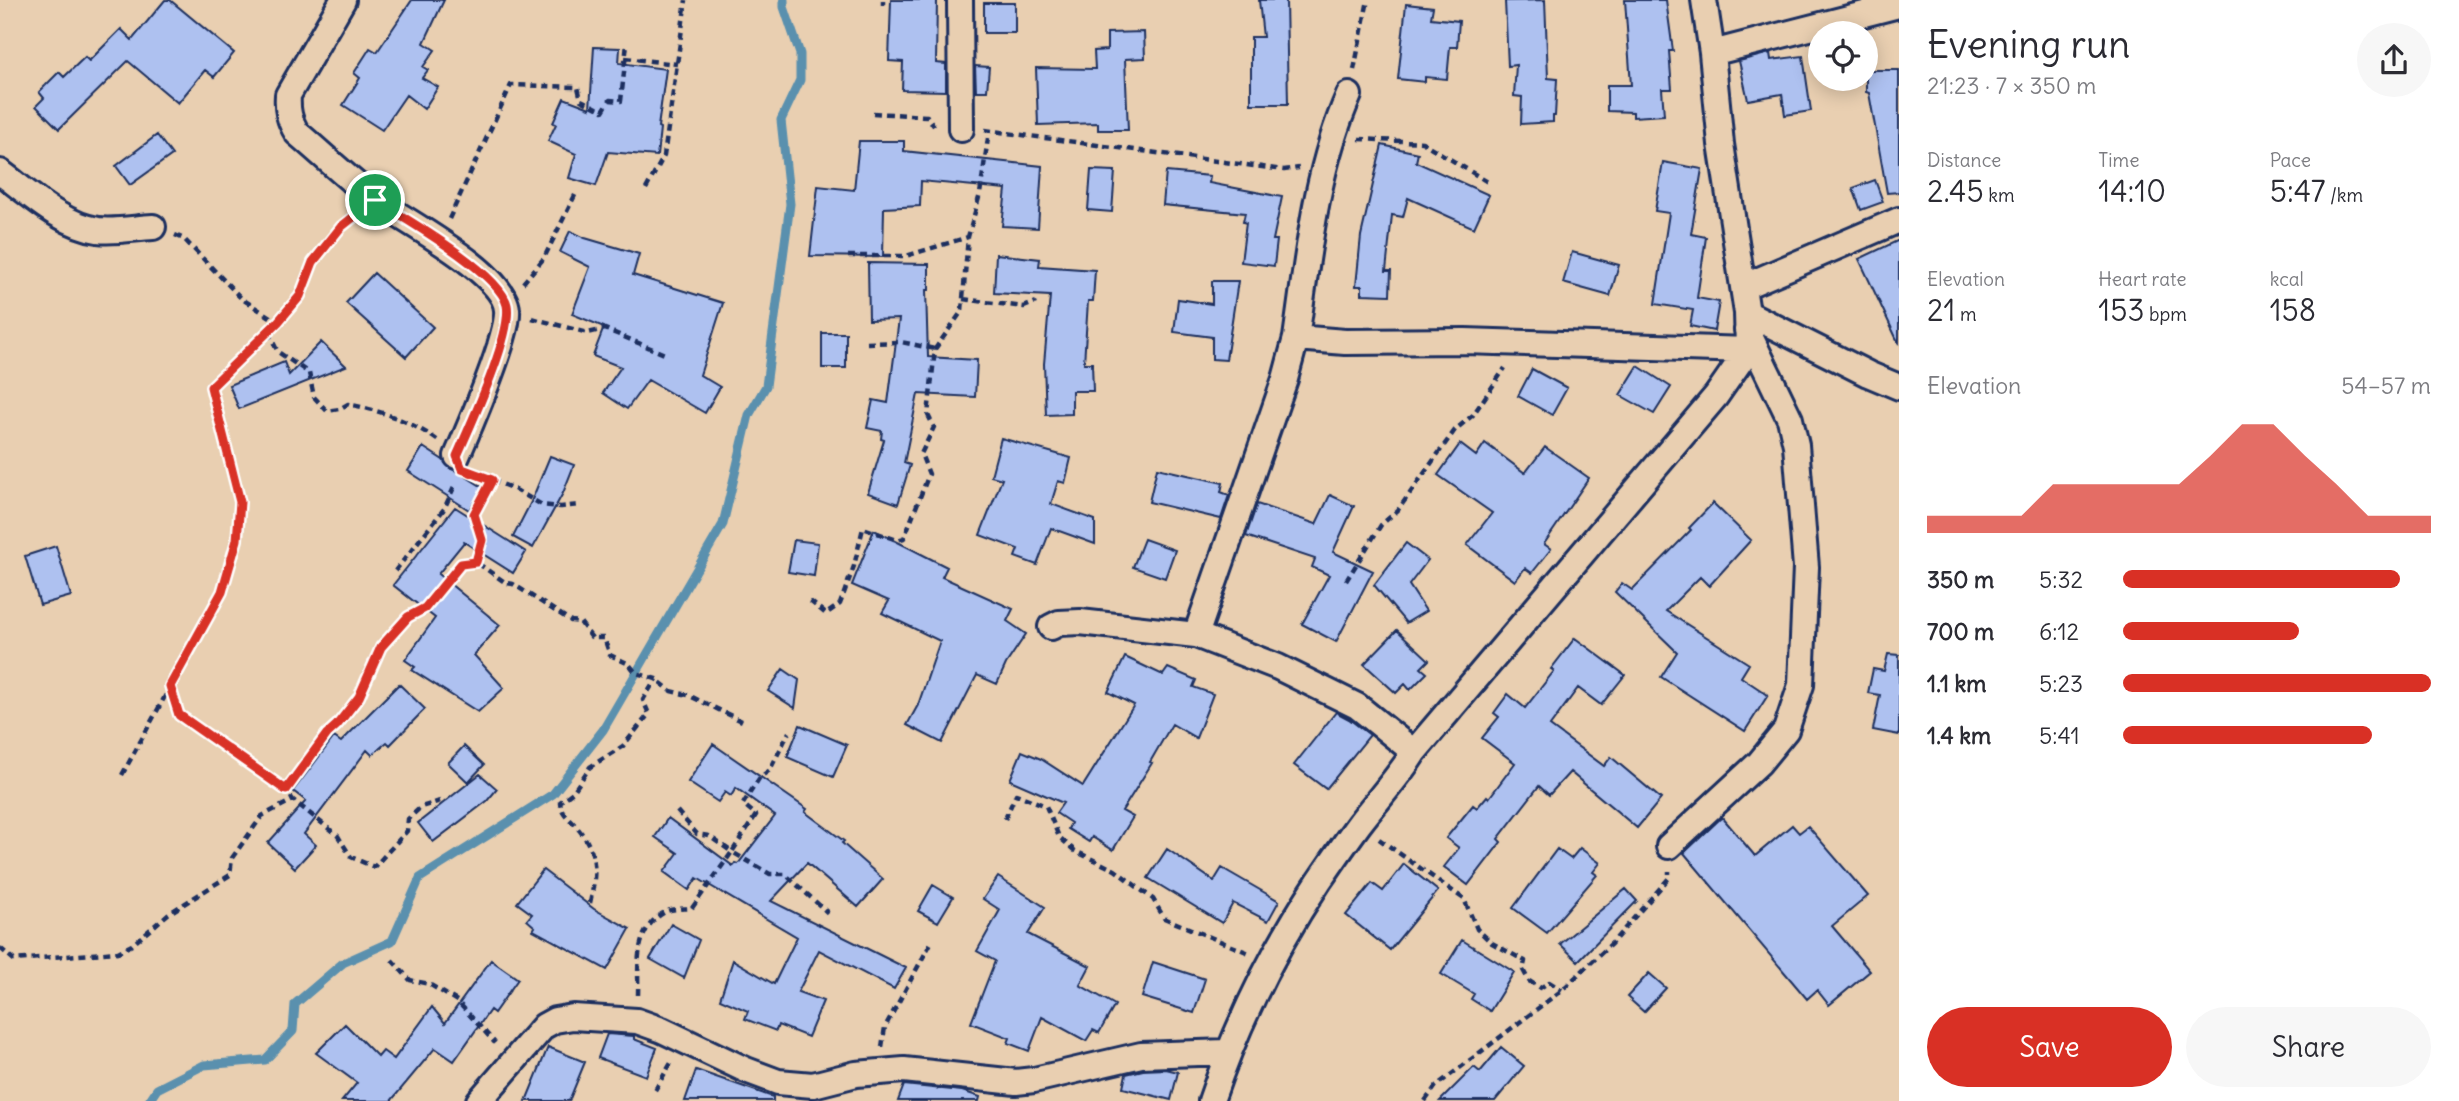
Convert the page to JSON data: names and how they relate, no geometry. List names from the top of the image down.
{
  "page": {
    "heading": ["Evening run", "21:23 · 7 × 350 m"],
    "stats": [
      ["Distance", "2.45 km"],
      ["Time", "14:10"],
      ["Pace", "5:47 /km"],
      ["Elevation", "21 m"],
      ["Heart rate", "153 bpm"],
      ["kcal", "158"]
    ],
    "chart": ["Elevation", "54–57 m"],
    "list": [
      {
        "name": "350 m",
        "note": "5:32"
      },
      {
        "name": "700 m",
        "note": "6:12"
      },
      {
        "name": "1.1 km",
        "note": "5:23"
      },
      {
        "name": "1.4 km",
        "note": "5:41"
      }
    ],
    "buttons": ["Save", "Share"]
  }
}
